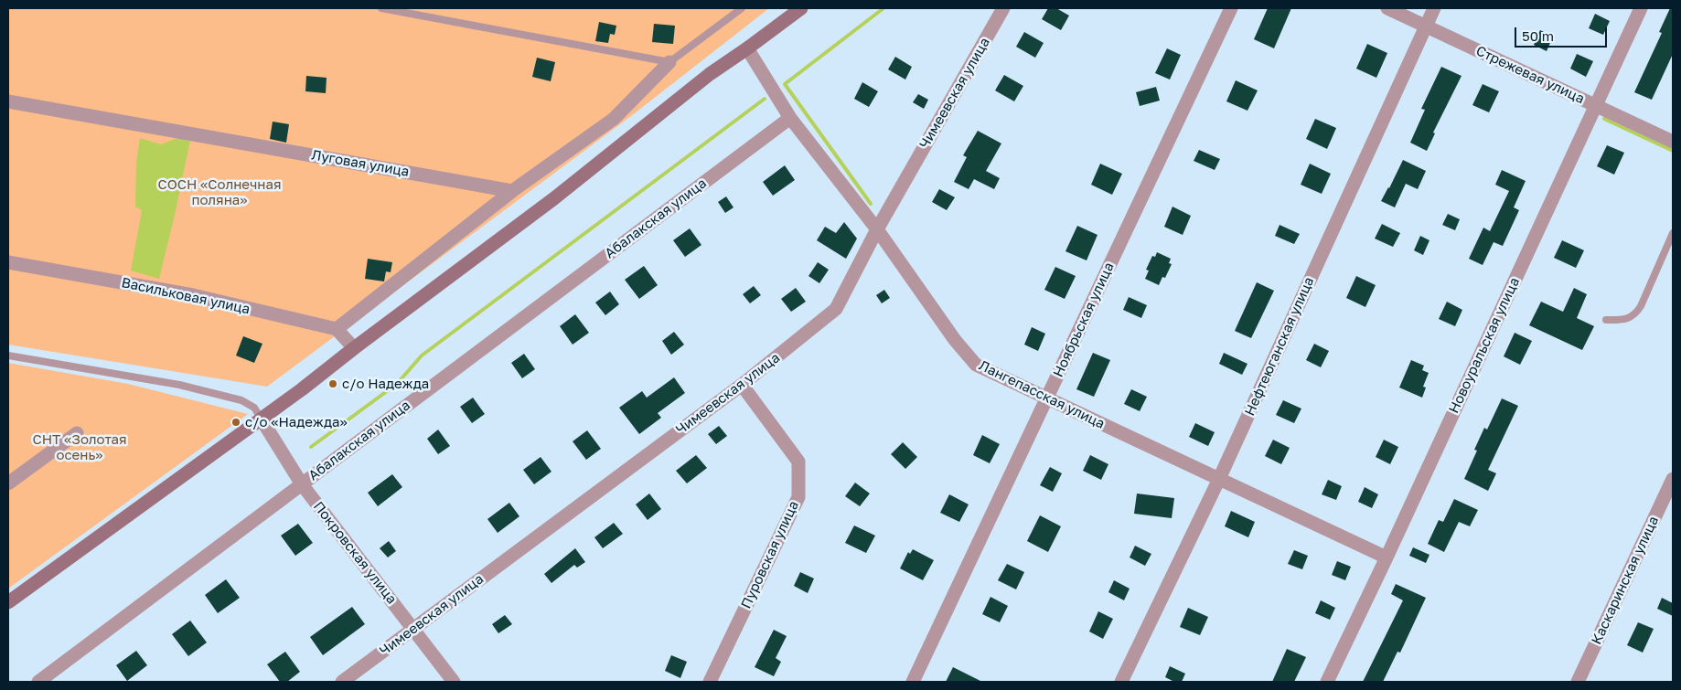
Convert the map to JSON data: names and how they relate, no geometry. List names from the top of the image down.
{
  "streets": {
    "street": [
      "Стрежевая улица",
      "Чимеевская улица",
      "Луговая улица",
      "Абалакская улица",
      "Васильковая улица",
      "Ноябрьская улица",
      "Новоуральская улица",
      "Нефтеюганская улица",
      "Лангепасская улица",
      "Покровская улица",
      "Пуровская улица",
      "Каскаринская улица"
    ]
  },
  "crossings": [
    ["Стрежевая улица", "Новоуральская улица"],
    ["Стрежевая улица", "Нефтеюганская улица"],
    ["Чимеевская улица", "Лангепасская улица"],
    ["Чимеевская улица", "Покровская улица"],
    ["Чимеевская улица", "Пуровская улица"],
    ["Абалакская улица", "Лангепасская улица"],
    ["Абалакская улица", "Покровская улица"],
    ["Ноябрьская улица", "Лангепасская улица"],
    ["Новоуральская улица", "Лангепасская улица"],
    ["Нефтеюганская улица", "Лангепасская улица"]
  ],
  "parks": ["СОСН «Солнечная поляна»", "СНТ «Золотая осень»"],
  "places": ["с/о Надежда", "с/о «Надежда»"],
  "scale_bar": "50 m"
}
